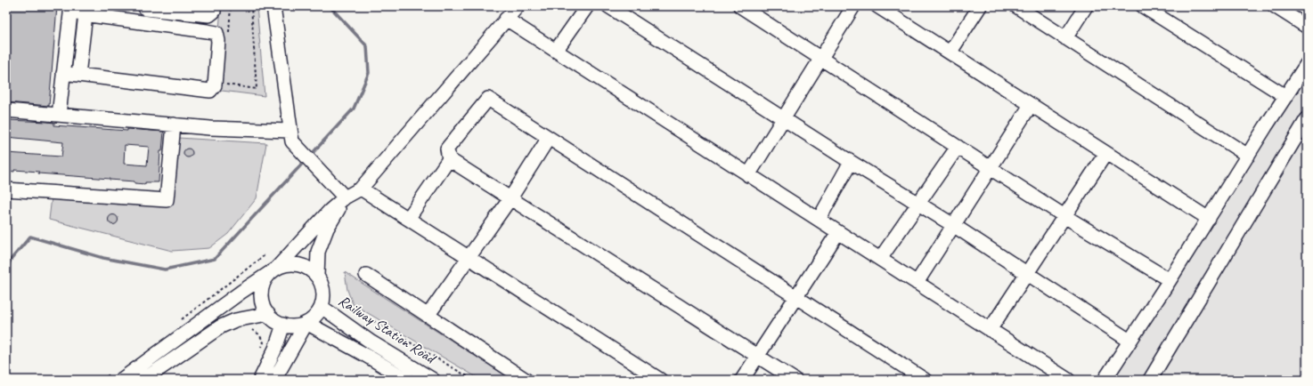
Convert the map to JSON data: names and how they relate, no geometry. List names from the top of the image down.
{
  "streets": {
    "street": ["Railway Station Road"]
  }
}
